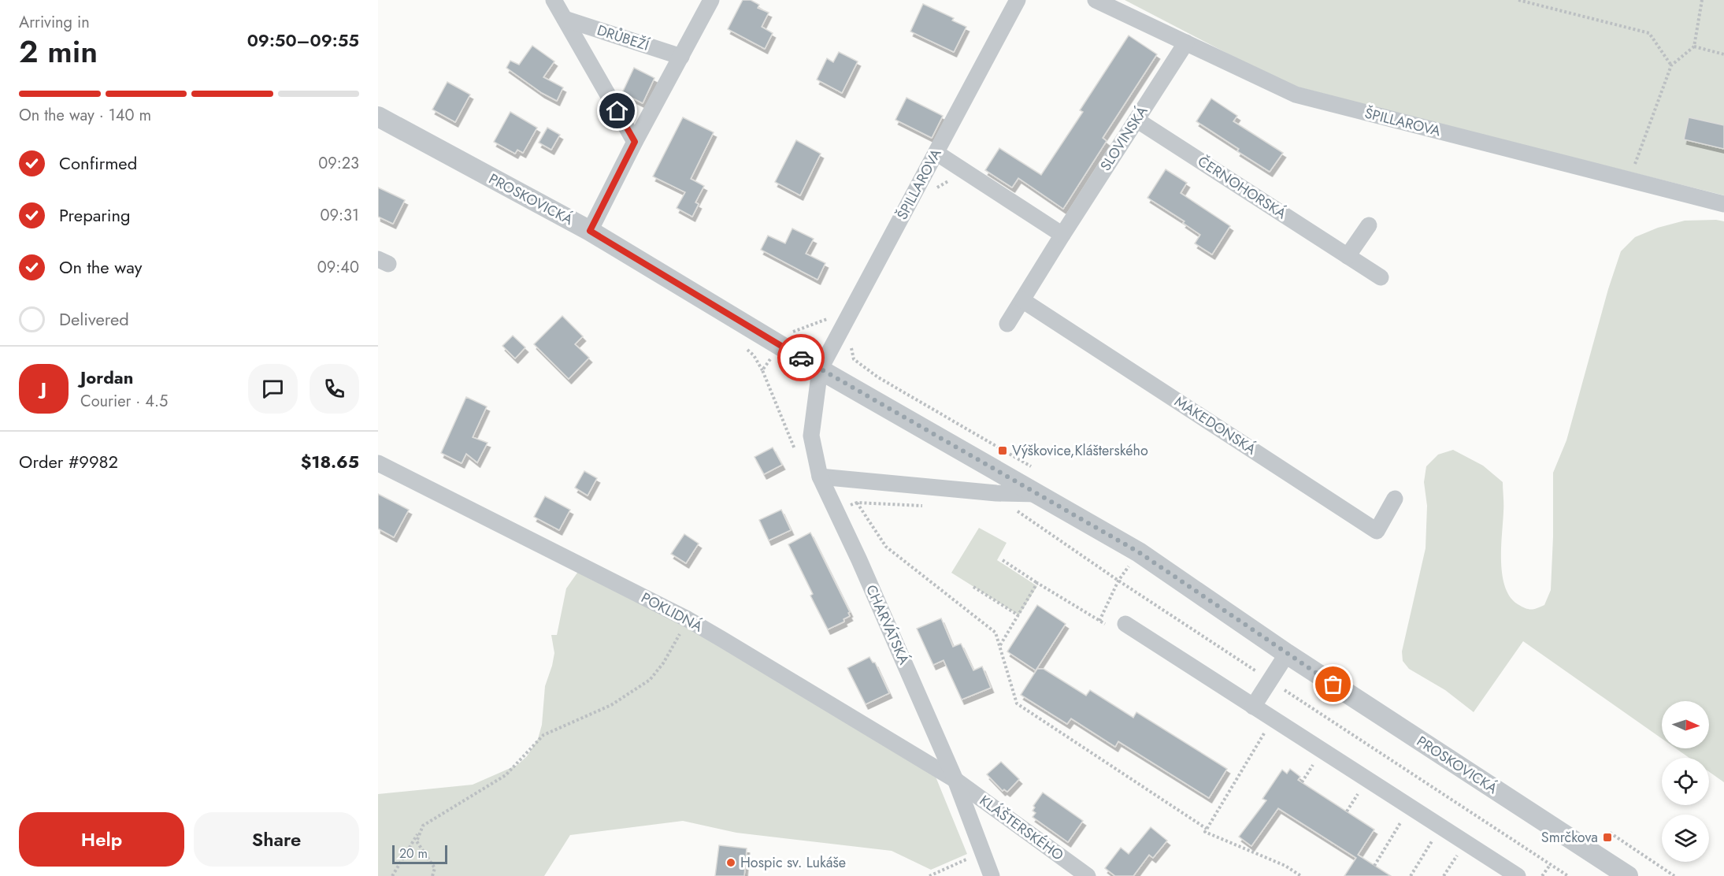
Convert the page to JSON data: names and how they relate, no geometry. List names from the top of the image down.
{
  "streets": {
    "street": [
      "DRŮBEŽÍ",
      "ŠPILLAROVA",
      "SLOVINSKÁ",
      "ČERNOHORSKÁ",
      "PROSKOVICKÁ",
      "MAKEDONSKÁ",
      "POKLIDNÁ",
      "CHARVÁTSKÁ",
      "KLÁŠTERSKÉHO"
    ]
  },
  "crossings": [
    ["ŠPILLAROVA", "SLOVINSKÁ"],
    ["ŠPILLAROVA", "PROSKOVICKÁ"],
    ["ŠPILLAROVA", "CHARVÁTSKÁ"],
    ["SLOVINSKÁ", "ČERNOHORSKÁ"],
    ["SLOVINSKÁ", "MAKEDONSKÁ"],
    ["PROSKOVICKÁ", "CHARVÁTSKÁ"],
    ["POKLIDNÁ", "CHARVÁTSKÁ"],
    ["POKLIDNÁ", "KLÁŠTERSKÉHO"],
    ["CHARVÁTSKÁ", "KLÁŠTERSKÉHO"]
  ],
  "places": {
    "transit": ["Výškovice,Klášterského", "Smrčkova"],
    "other": ["Hospic sv. Lukáše"]
  },
  "scale_bar": "20 m",
  "north": "right",
  "page": {
    "heading": ["2 min", "Arriving in", "09:50–09:55"],
    "panel": [
      "Jordan",
      "Courier · 4.5",
      "Order #9982",
      "$18.65"
    ],
    "bar": "On the way · 140 m",
    "list": [
      ["Confirmed", "09:23"],
      ["Preparing", "09:31"],
      ["On the way", "09:40"],
      "Delivered"
    ],
    "round": "J",
    "buttons": ["Help", "Share"],
    "scale": "20 m"
  }
}
